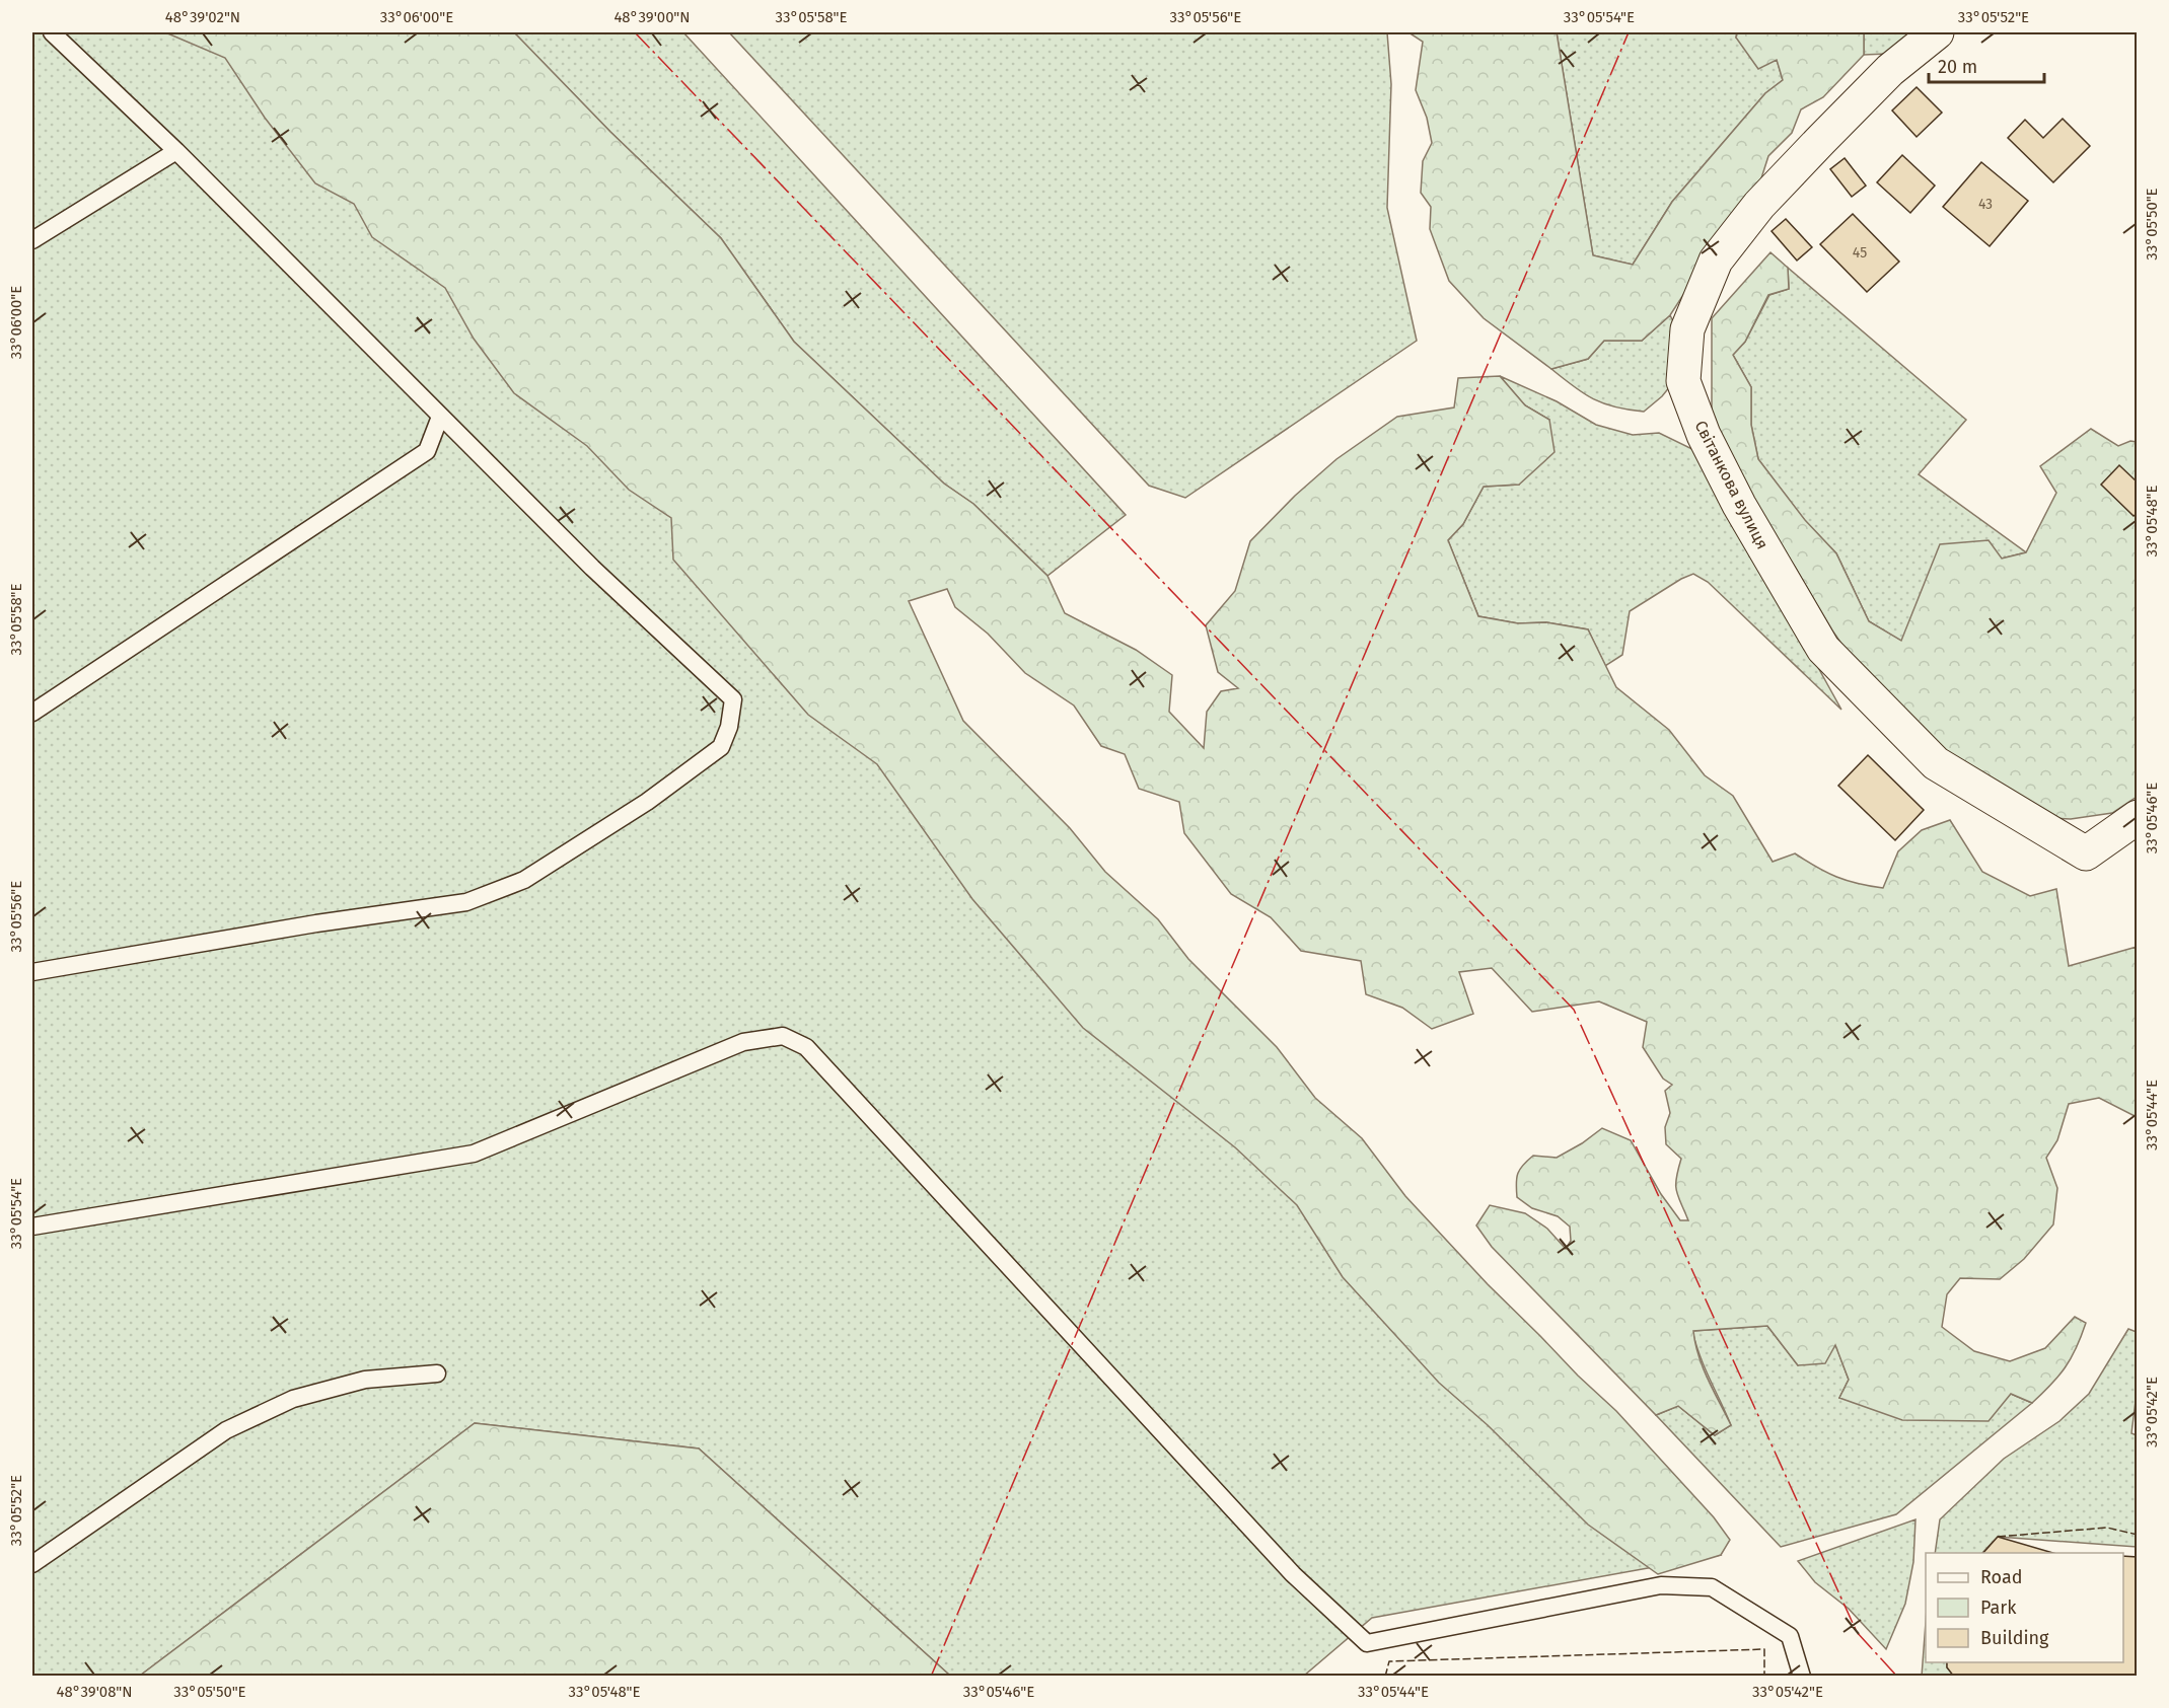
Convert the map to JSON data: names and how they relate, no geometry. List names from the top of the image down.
{
  "streets": {
    "street": ["Світанкова вулиця"]
  },
  "house_numbers": ["43", "45"],
  "legend": ["Road", "Park", "Building"],
  "scale_bar": "20 m",
  "coordinates": [
    "48°39'02\"N",
    "33°06'00\"E",
    "48°39'00\"N",
    "33°05'58\"E",
    "33°05'56\"E",
    "33°05'54\"E",
    "33°05'52\"E",
    "33°05'50\"E",
    "33°05'48\"E",
    "33°05'46\"E",
    "33°05'44\"E",
    "33°05'42\"E",
    "48°39'08\"N"
  ]
}
